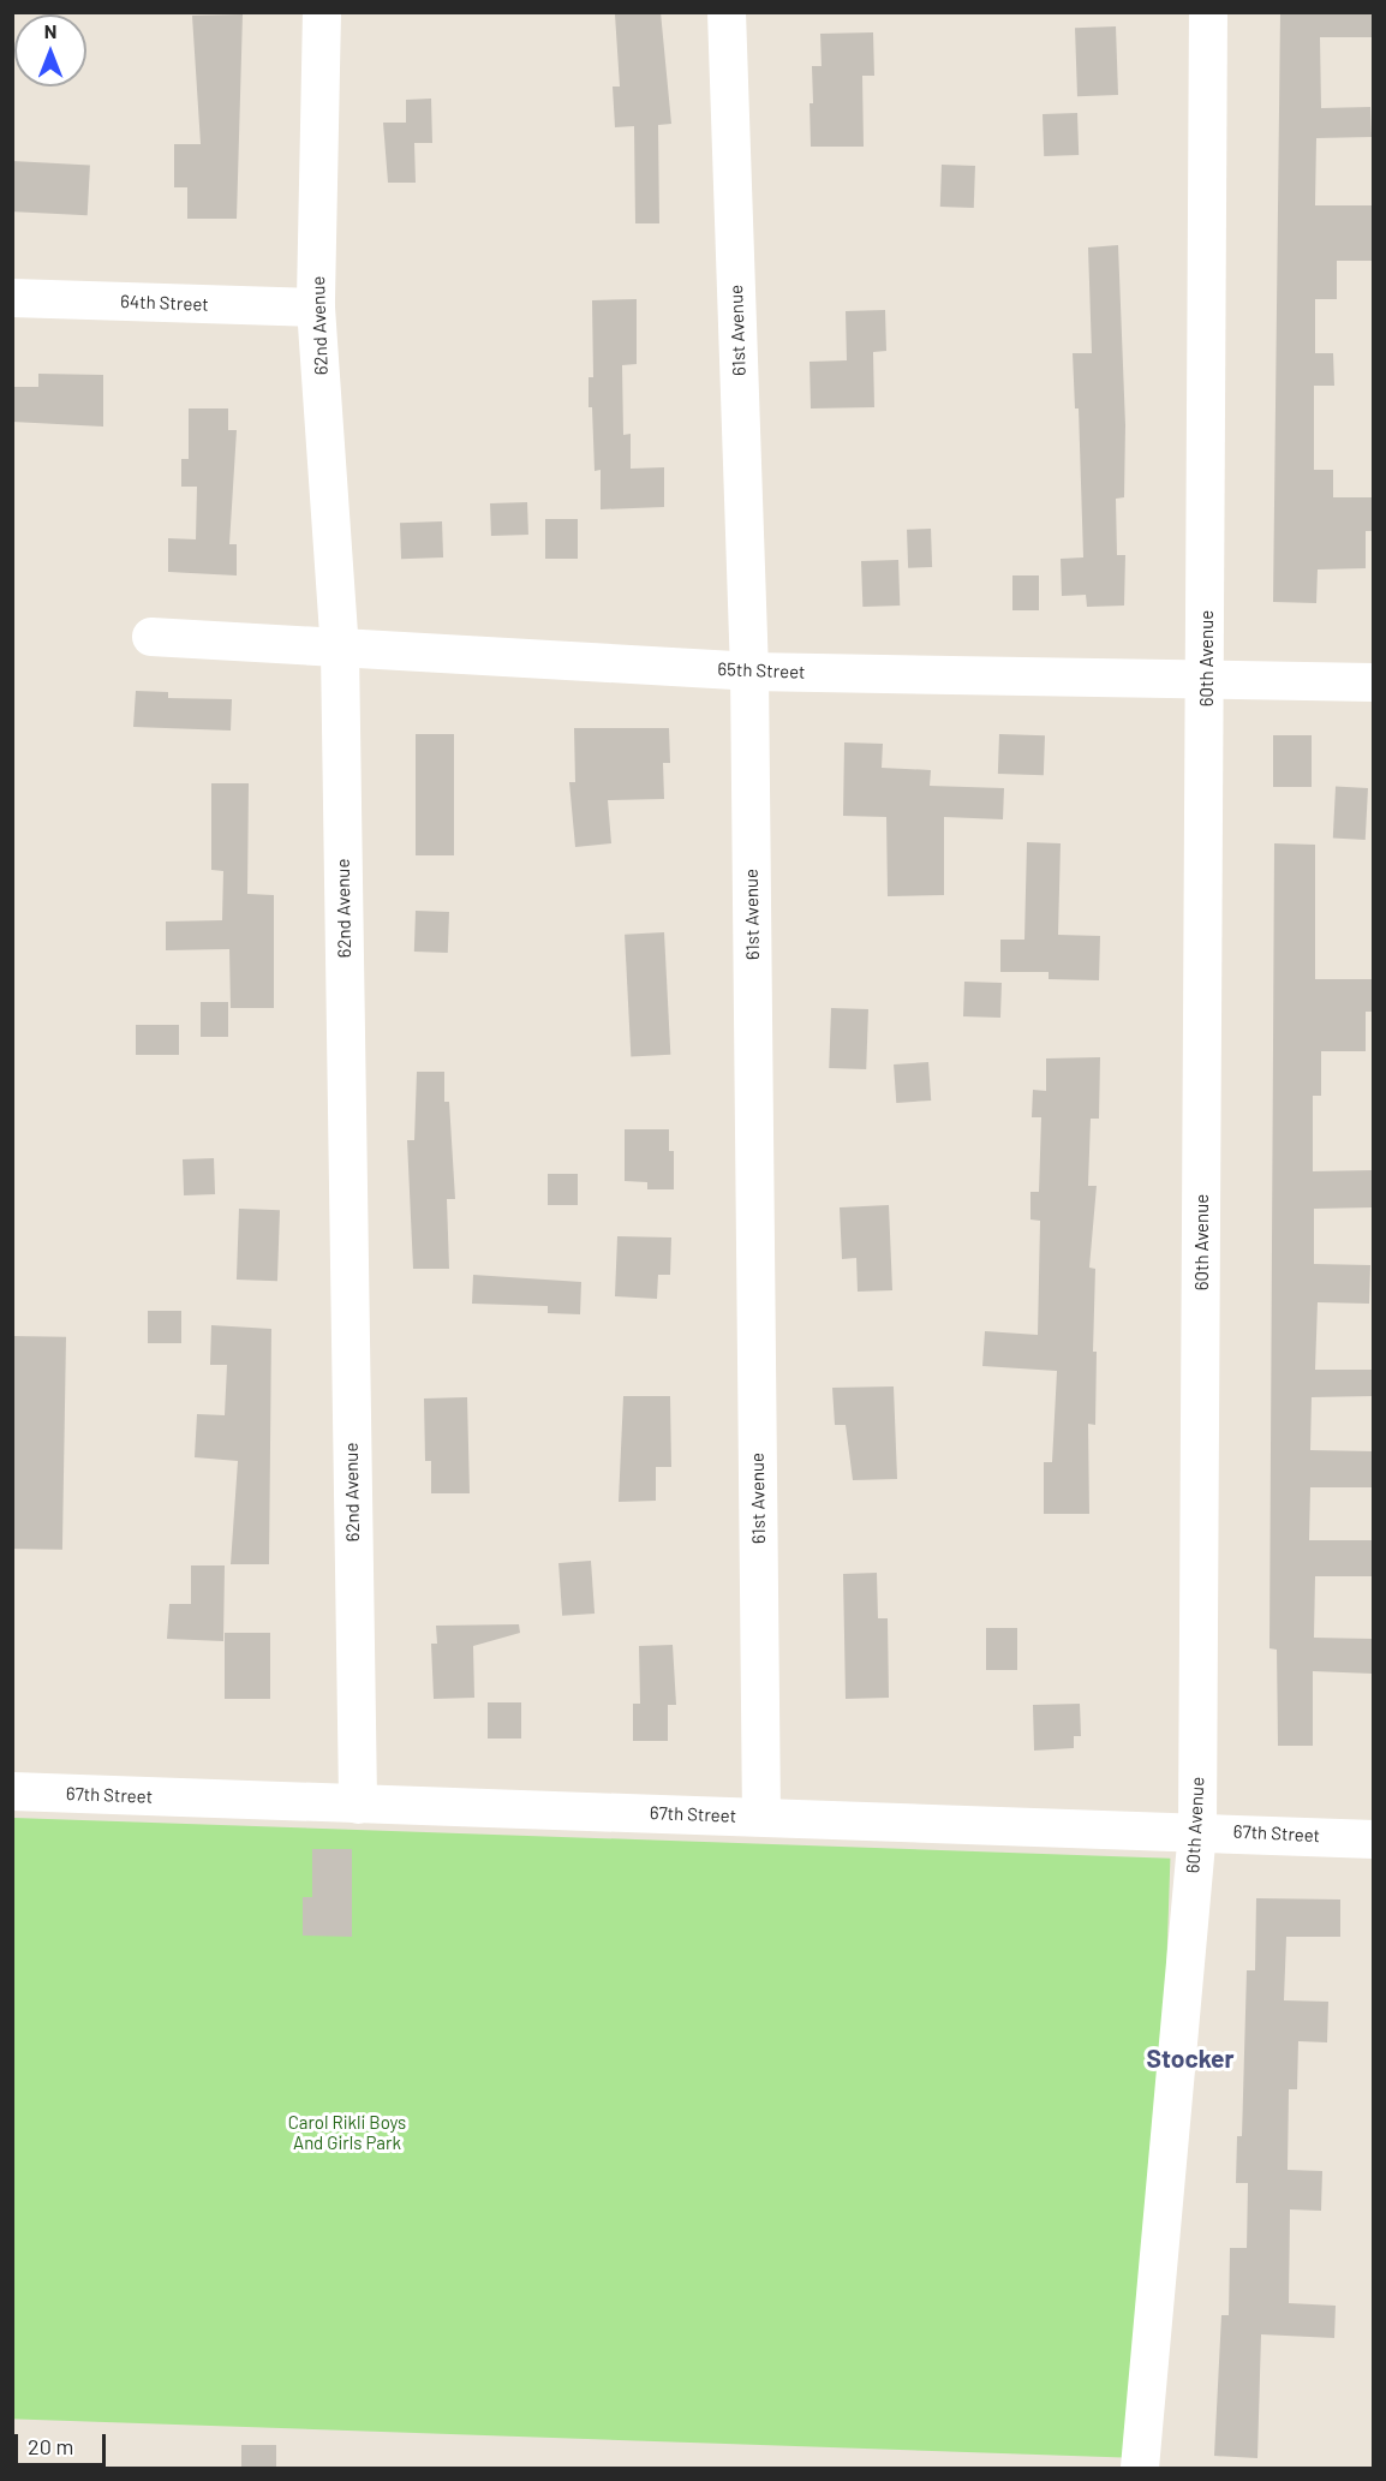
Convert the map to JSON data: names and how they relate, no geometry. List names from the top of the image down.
{
  "streets": {
    "street": [
      "64th Street",
      "62nd Avenue",
      "61st Avenue",
      "60th Avenue",
      "65th Street",
      "67th Street"
    ]
  },
  "crossings": [
    ["64th Street", "62nd Avenue"],
    ["62nd Avenue", "65th Street"],
    ["62nd Avenue", "67th Street"],
    ["61st Avenue", "65th Street"],
    ["61st Avenue", "67th Street"],
    ["60th Avenue", "65th Street"],
    ["60th Avenue", "67th Street"]
  ],
  "districts": ["Stocker"],
  "parks": ["Carol Rikli Boys And Girls Park"],
  "scale_bar": "20 m",
  "north": "top"
}
